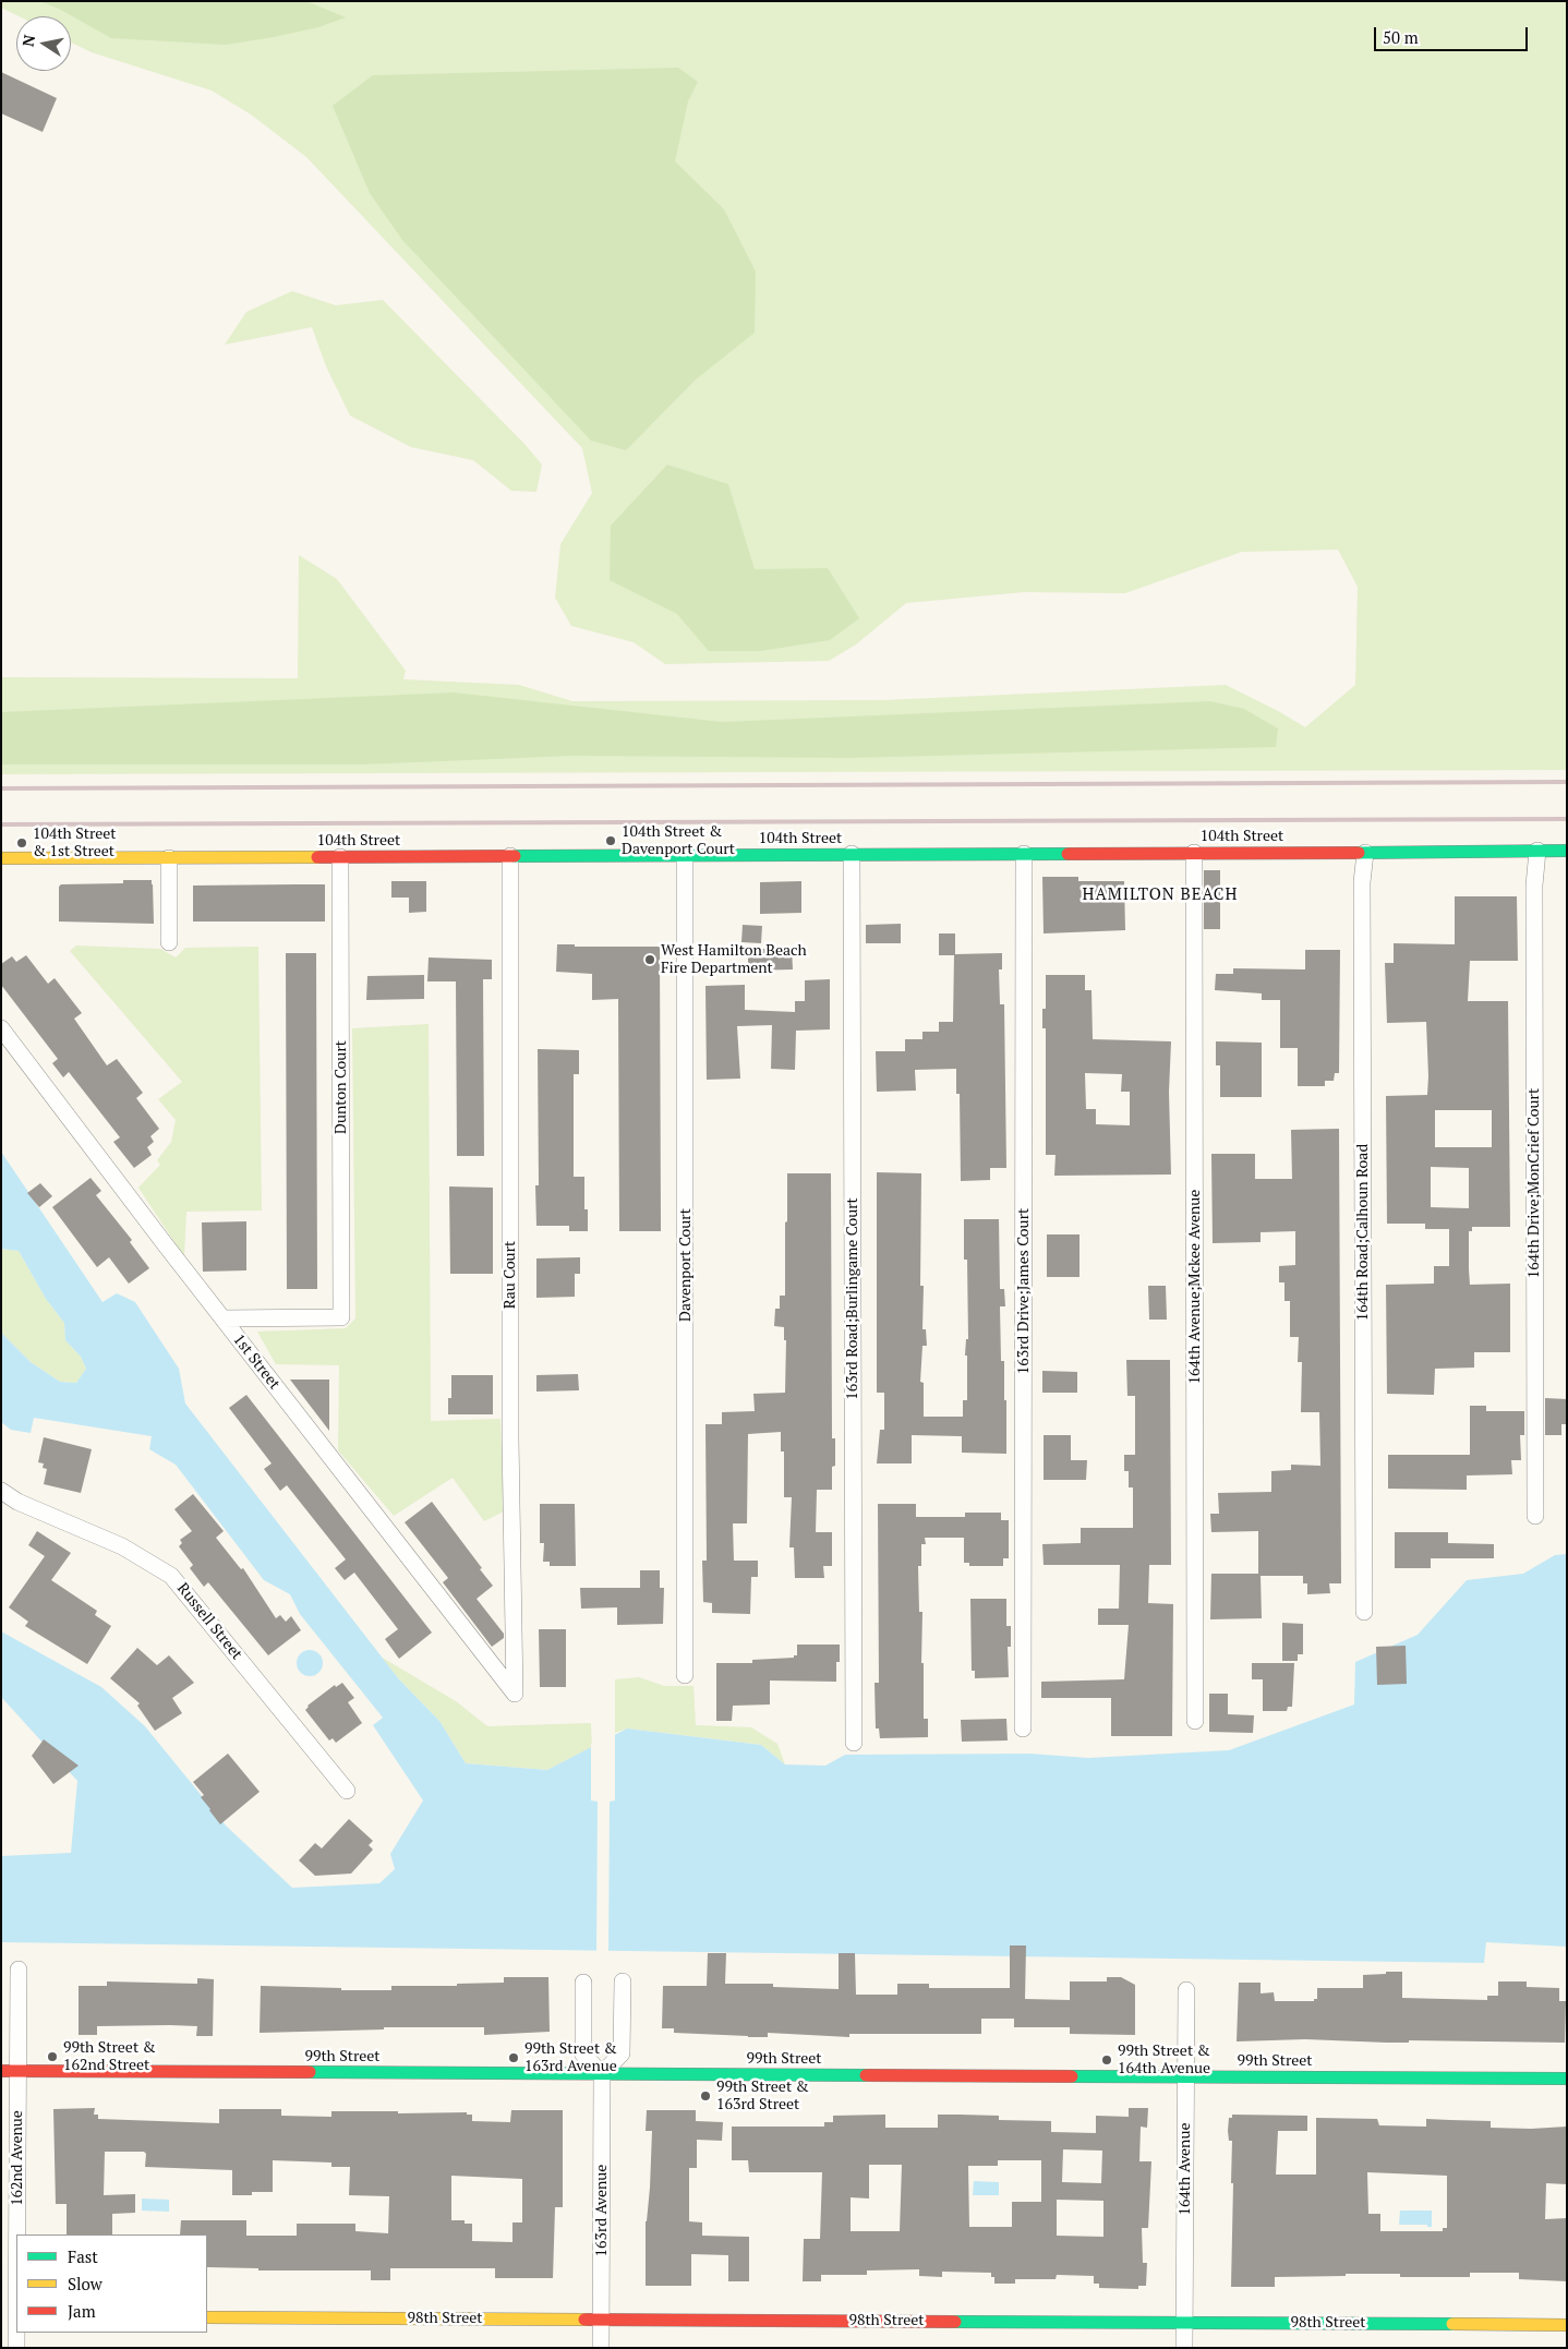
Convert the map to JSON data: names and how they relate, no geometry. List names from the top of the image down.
{
  "streets": {
    "street": [
      "104th Street",
      "Dunton Court",
      "164th Drive;MonCrief Court",
      "164th Road;Calhoun Road",
      "Davenport Court",
      "Rau Court",
      "164th Avenue;Mckee Avenue",
      "163rd Drive;James Court",
      "163rd Road;Burlingame Court",
      "1st Street",
      "Russell Street",
      "99th Street",
      "162nd Avenue",
      "164th Avenue",
      "163rd Avenue",
      "98th Street"
    ]
  },
  "crossings": [
    ["104th Street", "Dunton Court"],
    ["104th Street", "164th Drive;MonCrief Court"],
    ["104th Street", "164th Road;Calhoun Road"],
    ["104th Street", "Davenport Court"],
    ["104th Street", "Rau Court"],
    ["104th Street", "164th Avenue;Mckee Avenue"],
    ["104th Street", "163rd Drive;James Court"],
    ["104th Street", "163rd Road;Burlingame Court"],
    ["Dunton Court", "1st Street"],
    ["Rau Court", "1st Street"],
    ["99th Street", "162nd Avenue"],
    ["99th Street", "164th Avenue"],
    ["99th Street", "163rd Avenue"],
    ["164th Avenue", "98th Street"],
    ["163rd Avenue", "98th Street"]
  ],
  "districts": ["HAMILTON BEACH"],
  "places": [
    "104th Street & Davenport Court",
    "104th Street & 1st Street",
    "West Hamilton Beach Fire Department",
    "99th Street & 162nd Street",
    "99th Street & 163rd Avenue",
    "99th Street & 164th Avenue",
    "99th Street & 163rd Street"
  ],
  "legend": ["Fast", "Slow", "Jam"],
  "scale_bar": "50 m",
  "north": "left"
}
